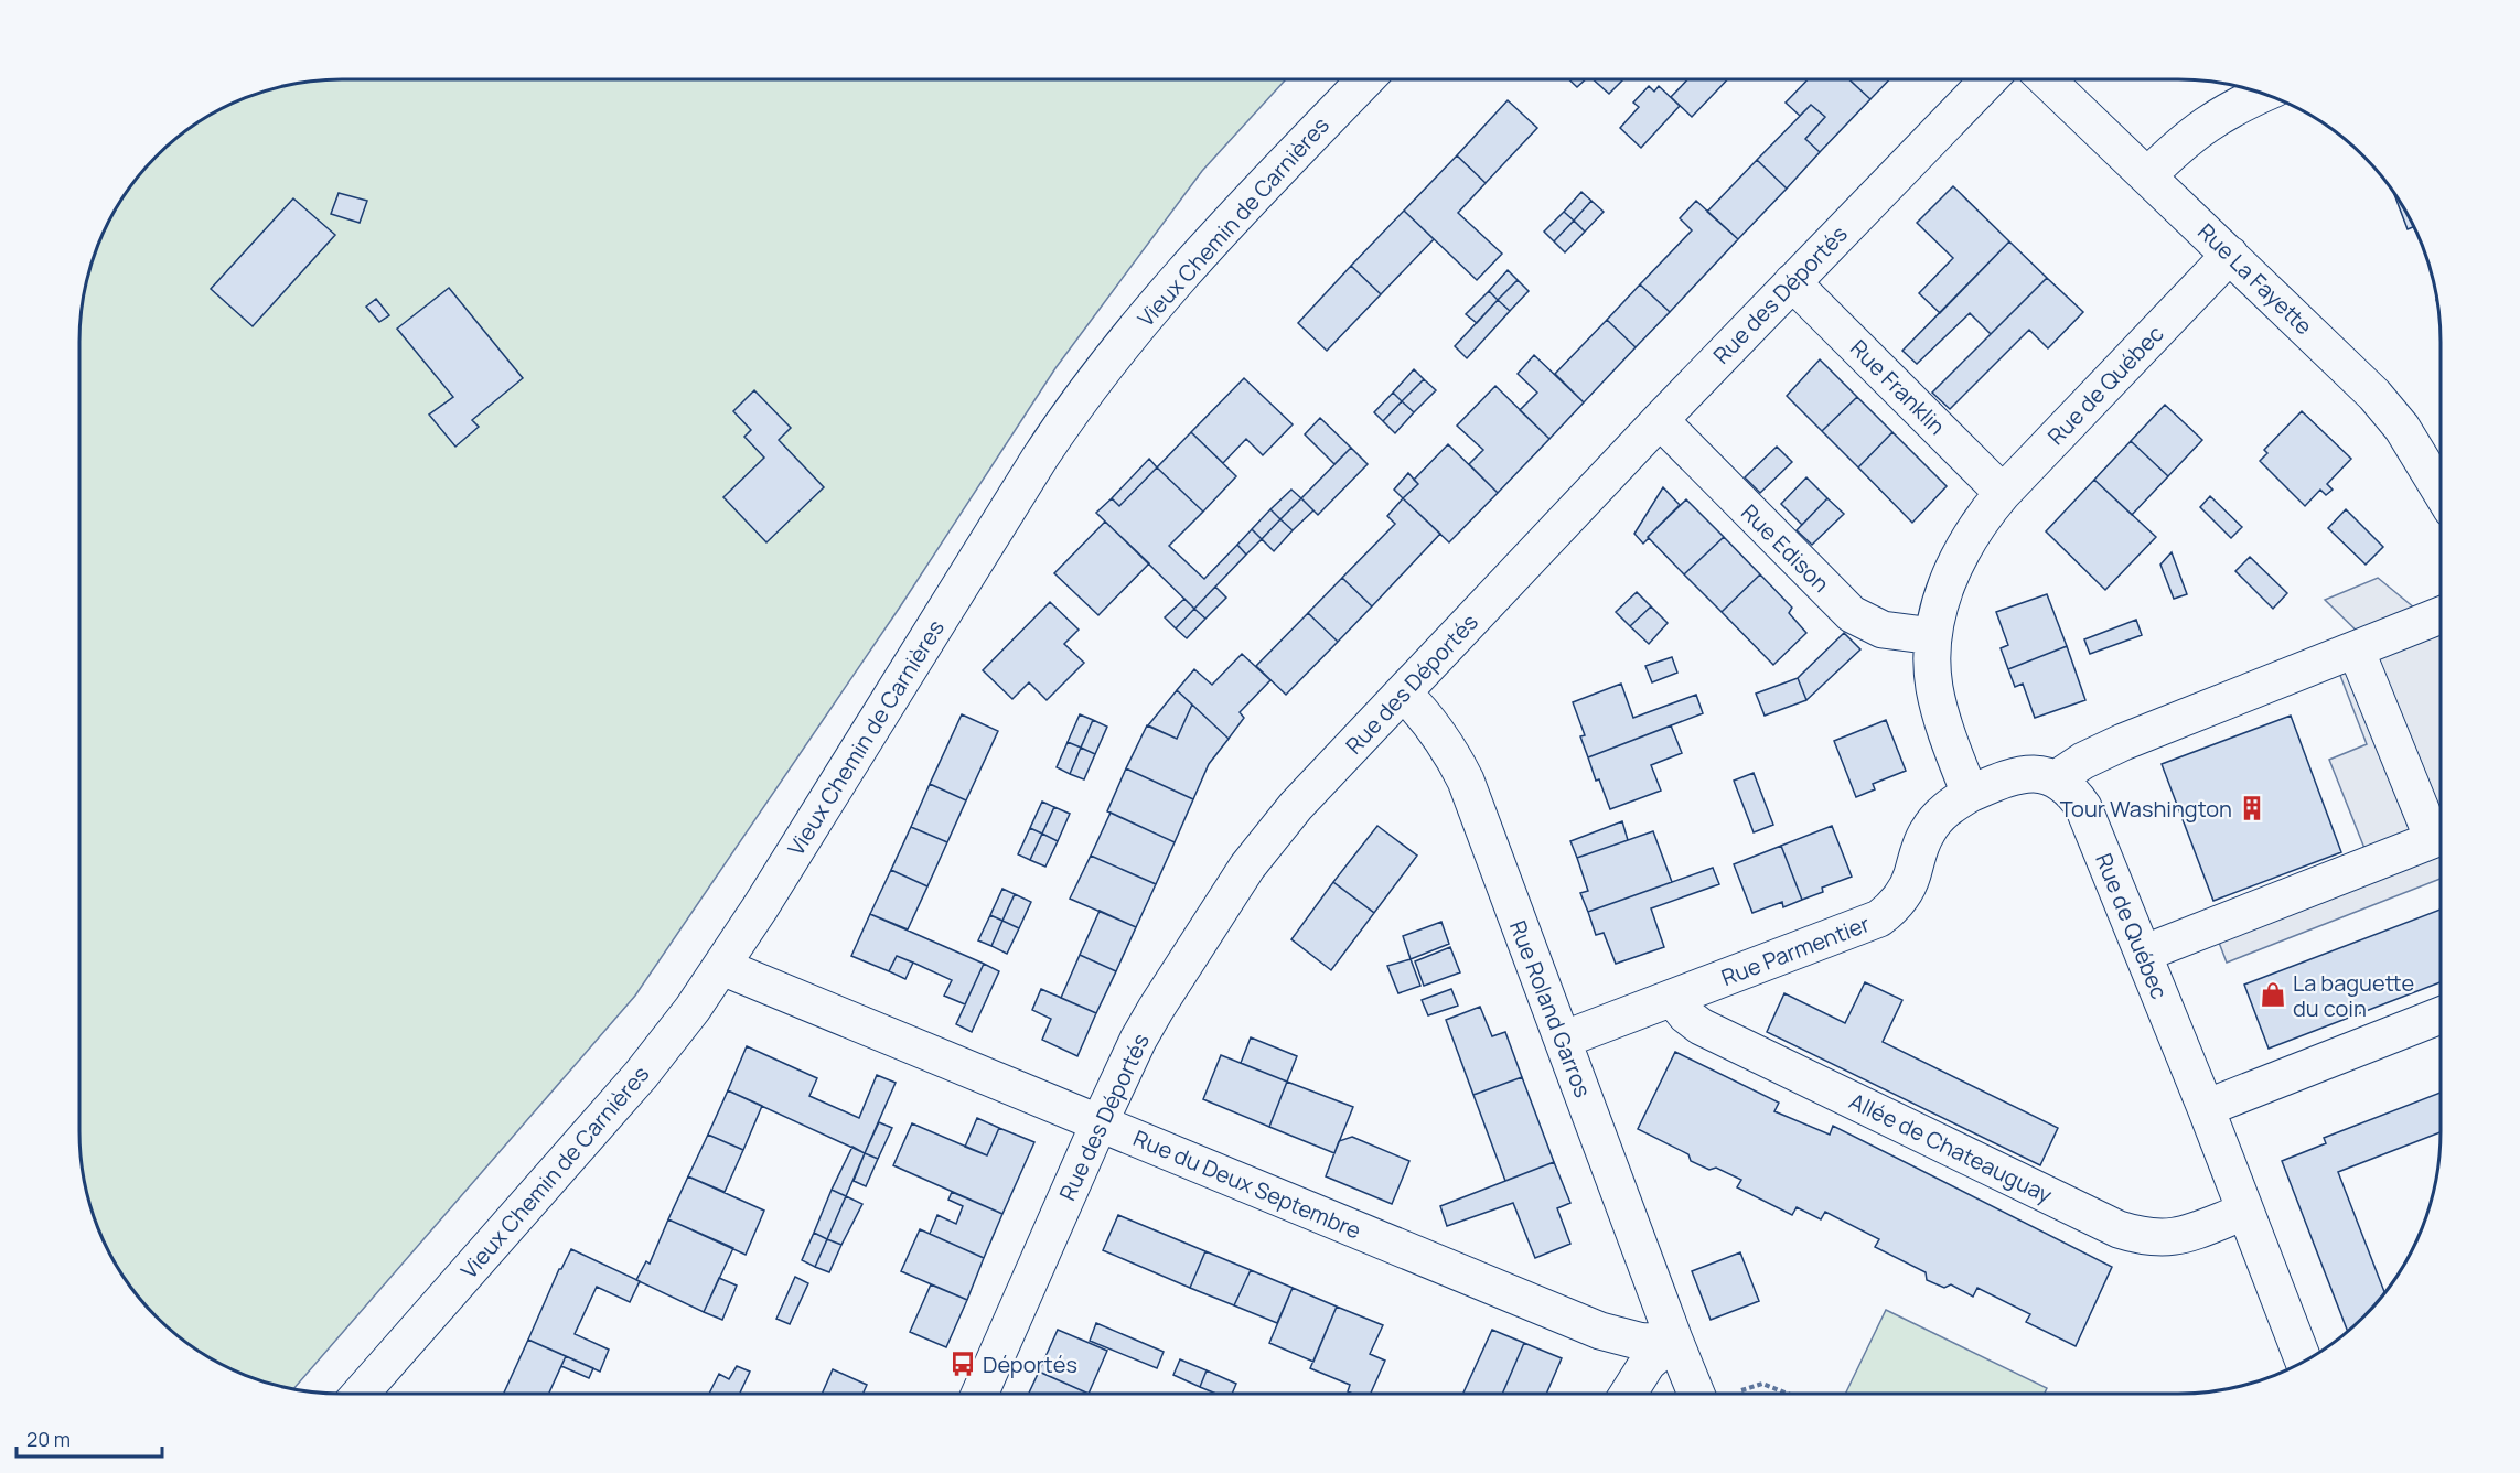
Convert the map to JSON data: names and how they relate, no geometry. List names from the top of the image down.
{
  "streets": {
    "street": [
      "Vieux Chemin de Carnières",
      "Rue La Fayette",
      "Rue des Déportés",
      "Rue de Québec",
      "Rue Franklin",
      "Rue Edison",
      "Rue Parmentier",
      "Rue Roland Garros",
      "Allée de Chateauguay",
      "Rue du Deux Septembre"
    ]
  },
  "crossings": [
    ["Vieux Chemin de Carnières", "Rue du Deux Septembre"],
    ["Rue La Fayette", "Rue de Québec"],
    ["Rue des Déportés", "Rue Franklin"],
    ["Rue des Déportés", "Rue Edison"],
    ["Rue des Déportés", "Rue Roland Garros"],
    ["Rue des Déportés", "Rue du Deux Septembre"],
    ["Rue de Québec", "Rue Franklin"],
    ["Rue de Québec", "Rue Edison"],
    ["Rue de Québec", "Rue Parmentier"],
    ["Rue de Québec", "Allée de Chateauguay"],
    ["Rue Parmentier", "Rue Roland Garros"],
    ["Rue Parmentier", "Allée de Chateauguay"],
    ["Rue Roland Garros", "Rue du Deux Septembre"]
  ],
  "places": {
    "building": ["Tour Washington"],
    "shop": ["La baguette du coin"],
    "bus stop": ["Déportés"]
  },
  "scale_bar": "20 m"
}
